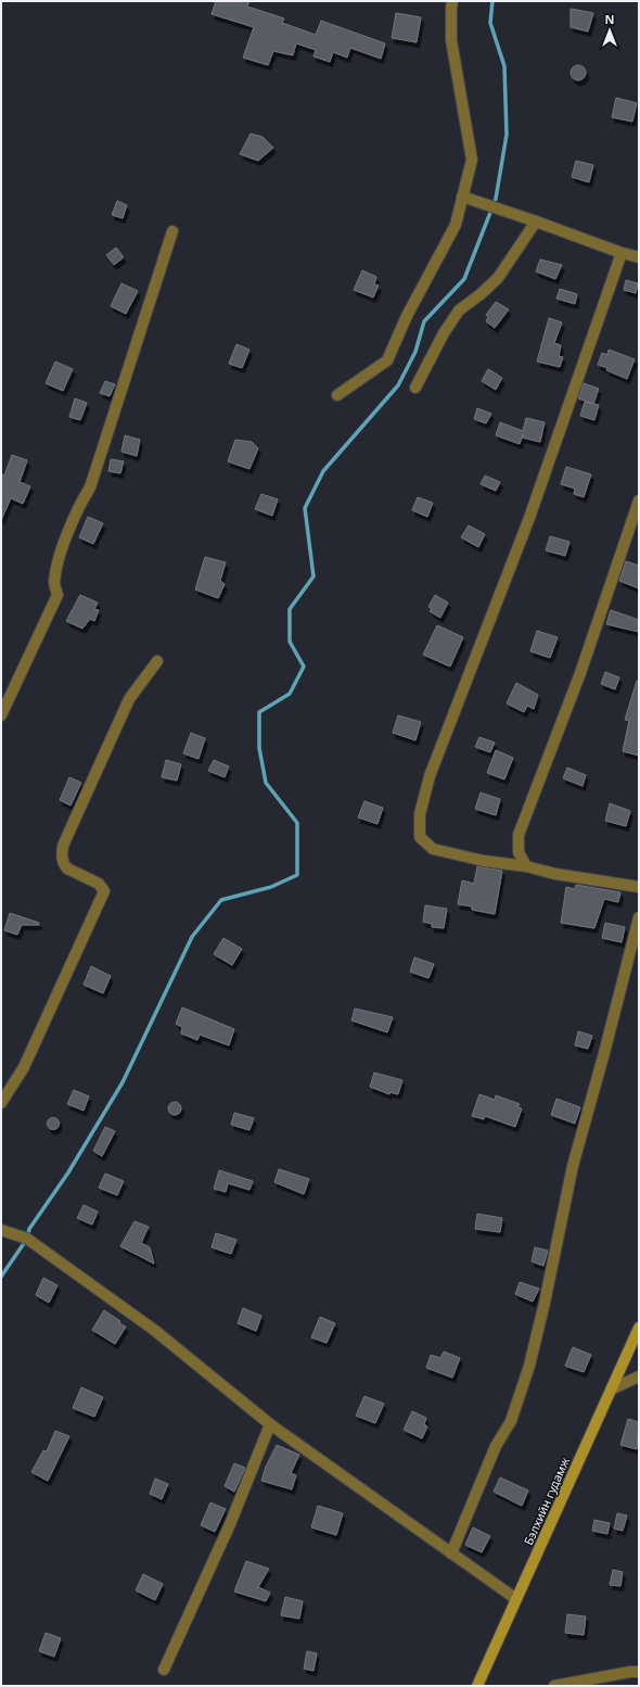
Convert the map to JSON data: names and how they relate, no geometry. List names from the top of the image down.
{
  "streets": {
    "main road": ["Бэлхийн гудамж"]
  },
  "north": "top"
}
